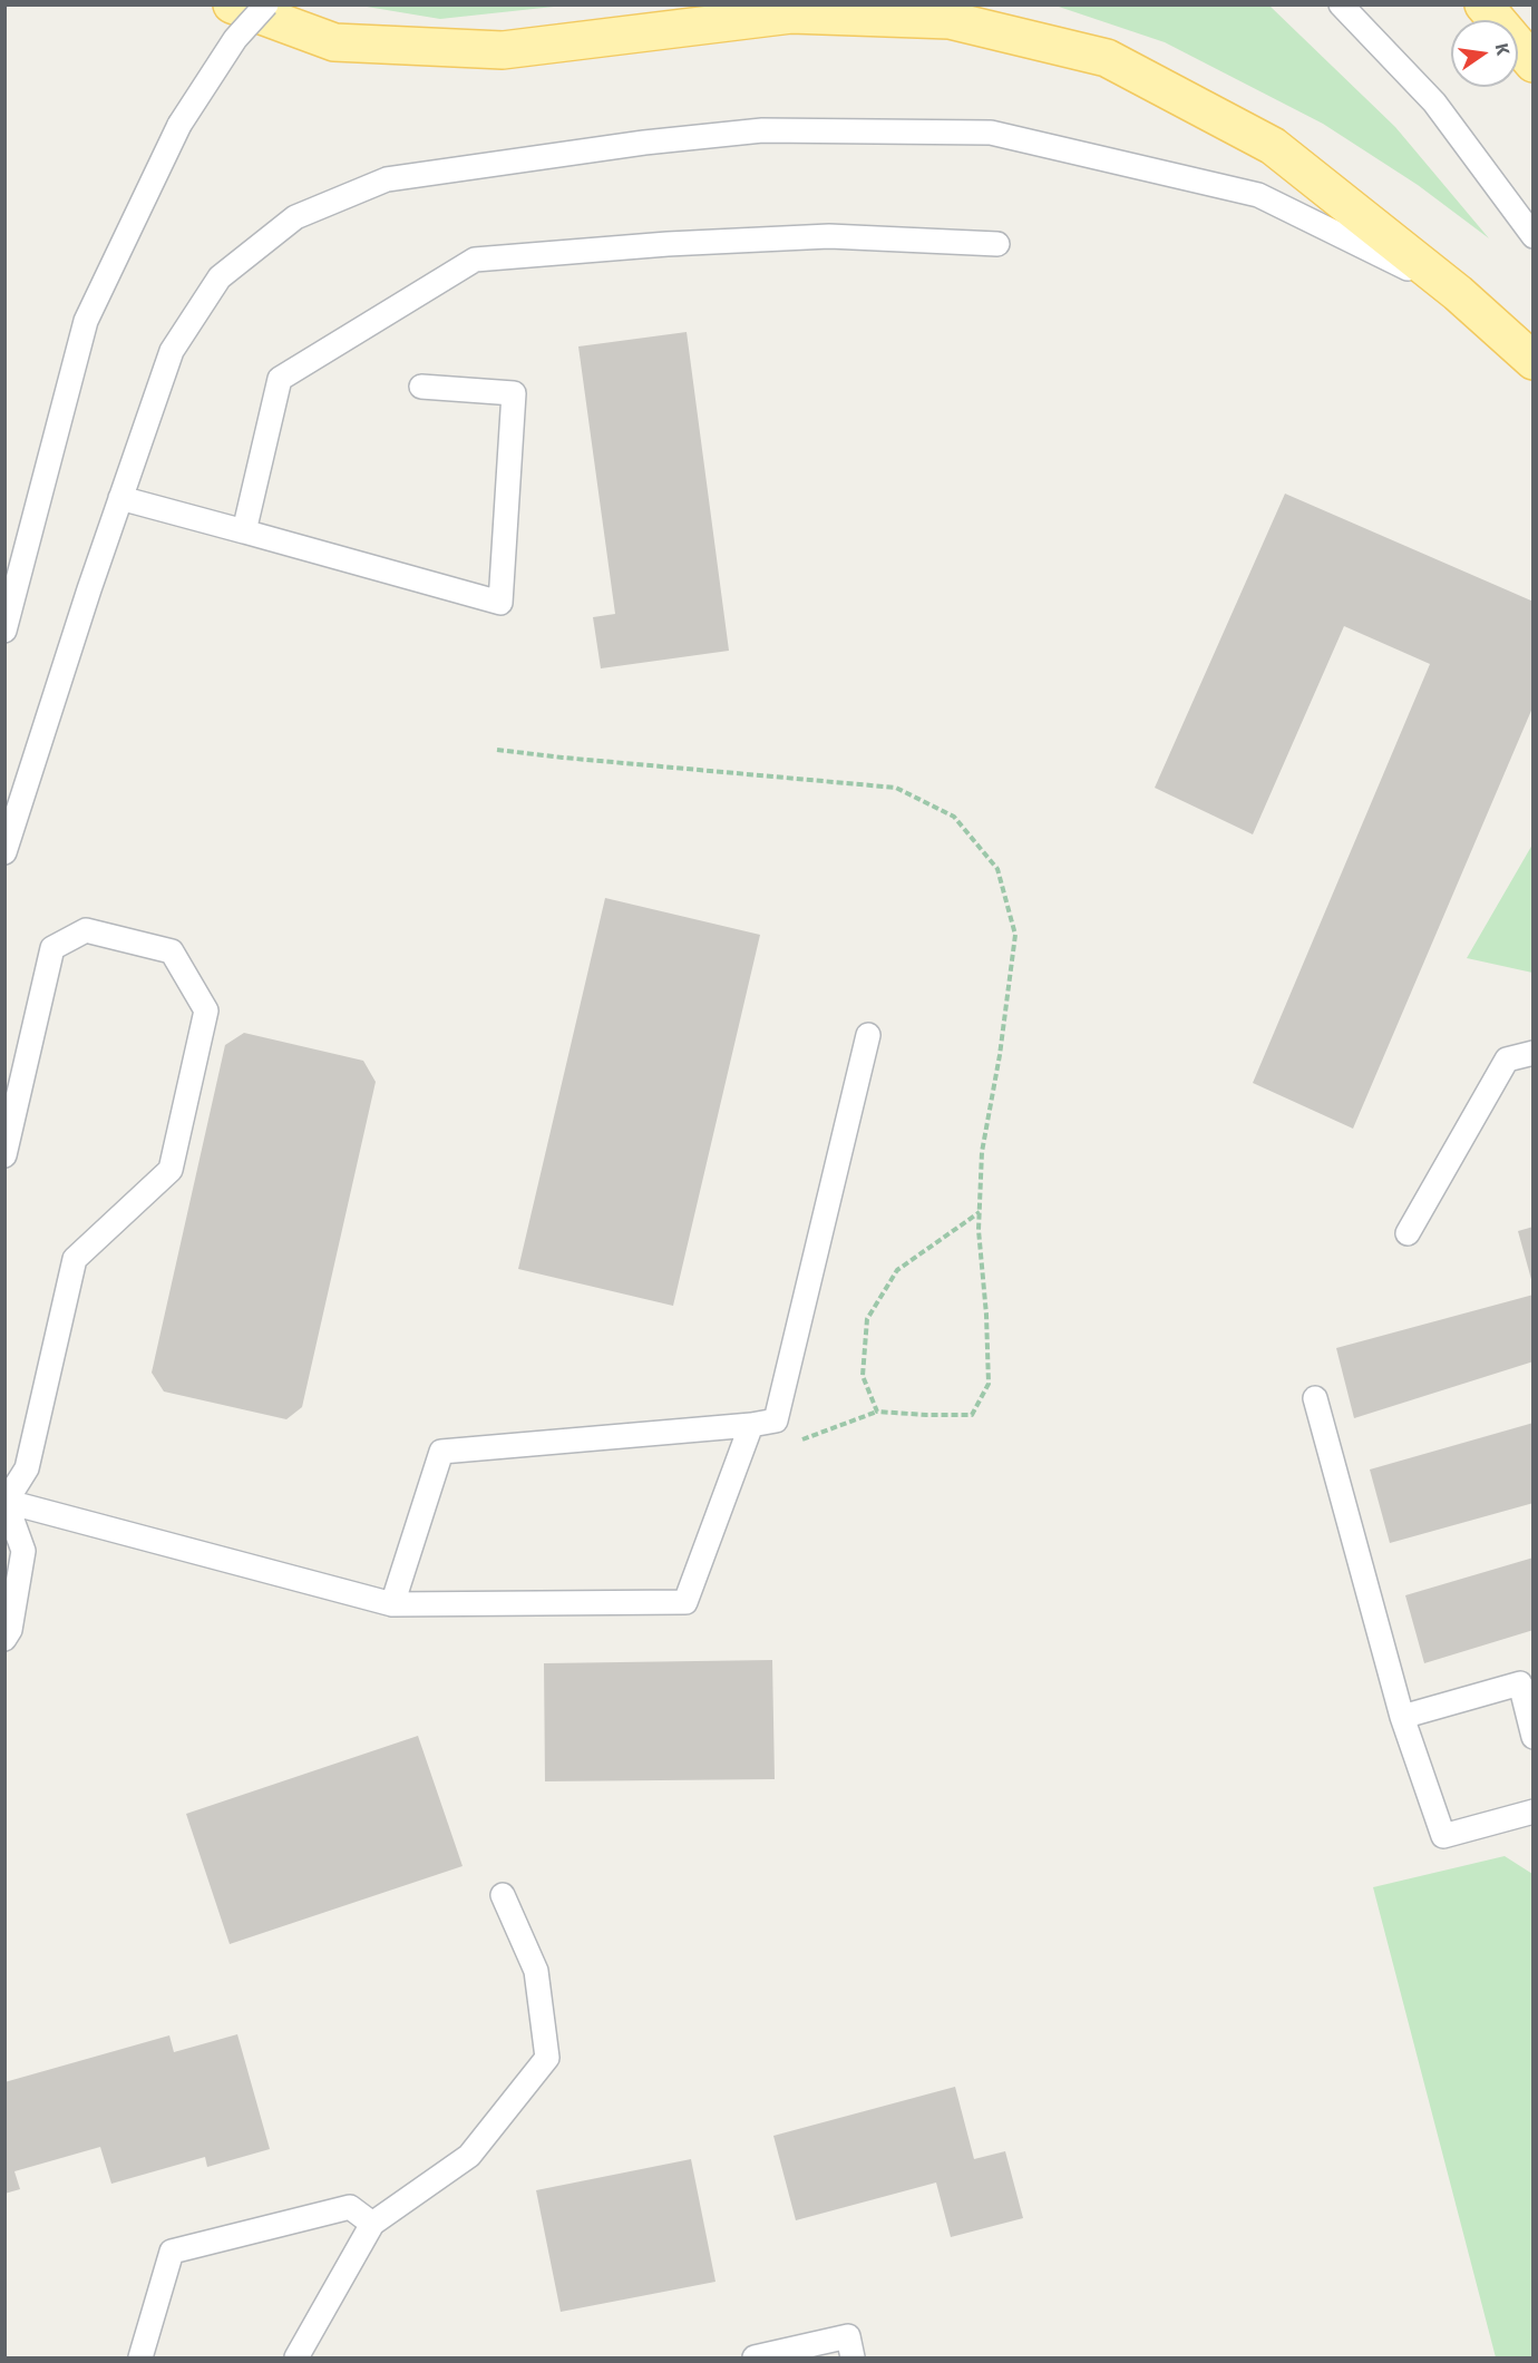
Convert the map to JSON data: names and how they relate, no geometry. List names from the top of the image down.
{
  "north": "right"
}
